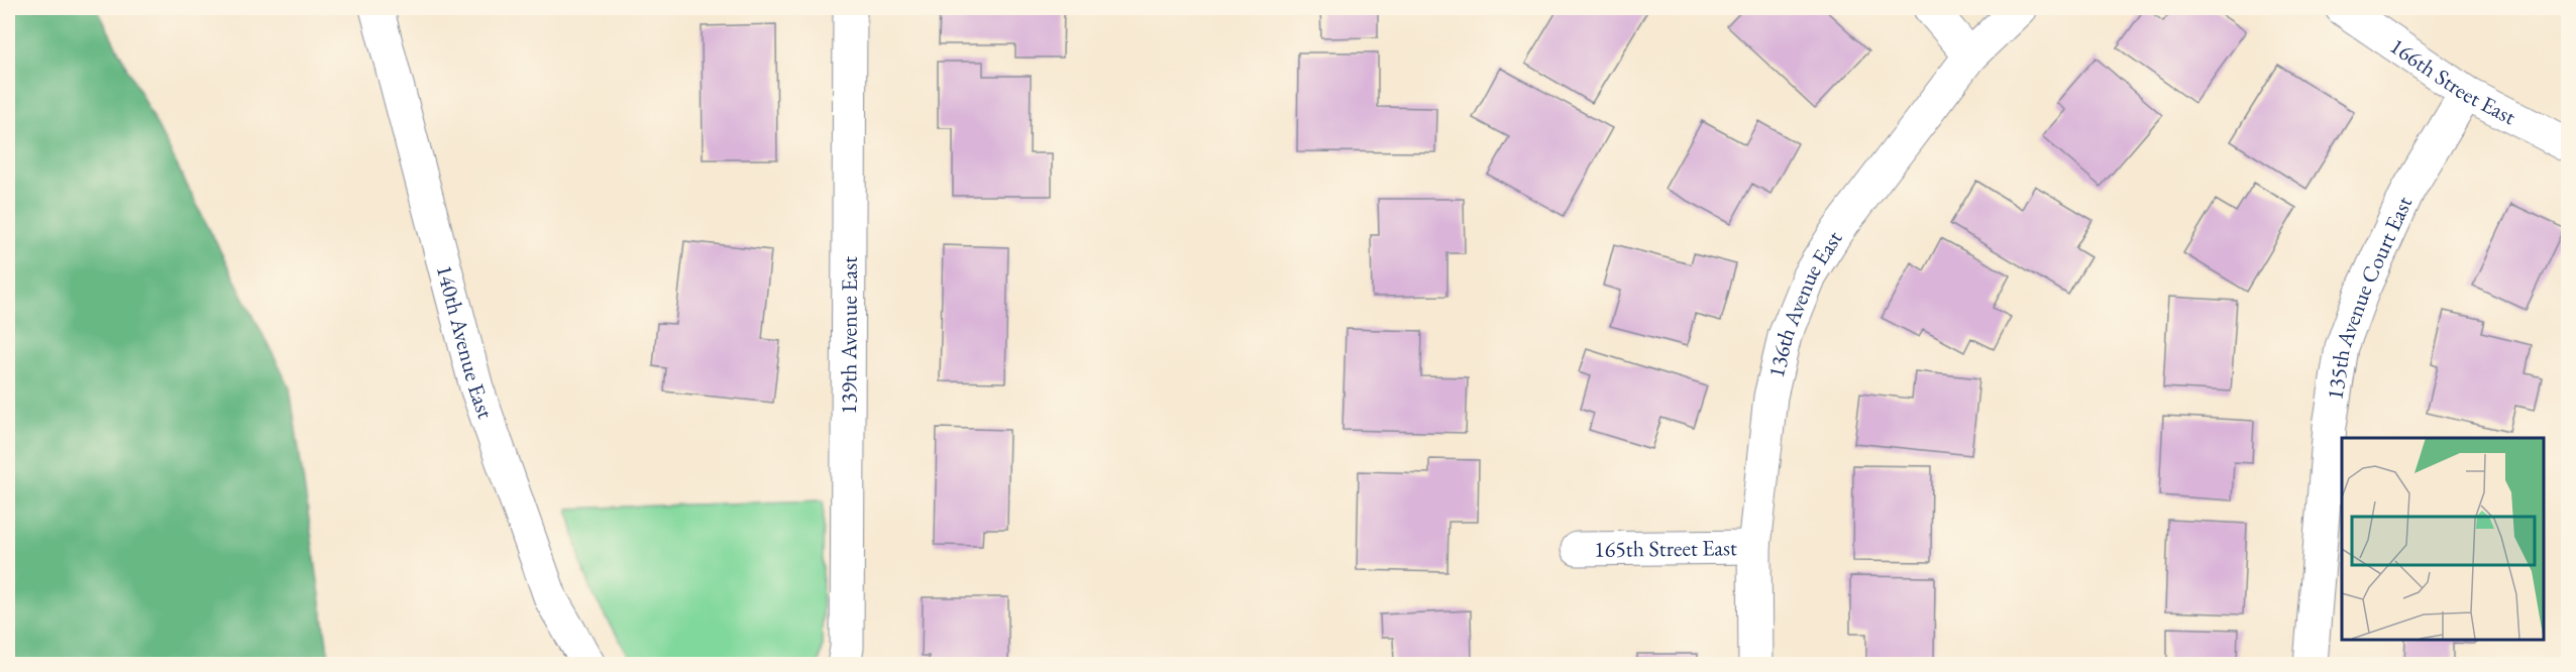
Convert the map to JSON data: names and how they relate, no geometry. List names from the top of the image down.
{
  "streets": {
    "street": [
      "166th Street East",
      "135th Avenue Court East",
      "136th Avenue East",
      "139th Avenue East",
      "140th Avenue East",
      "165th Street East"
    ]
  },
  "crossings": [
    ["166th Street East", "135th Avenue Court East"],
    ["136th Avenue East", "165th Street East"]
  ]
}
